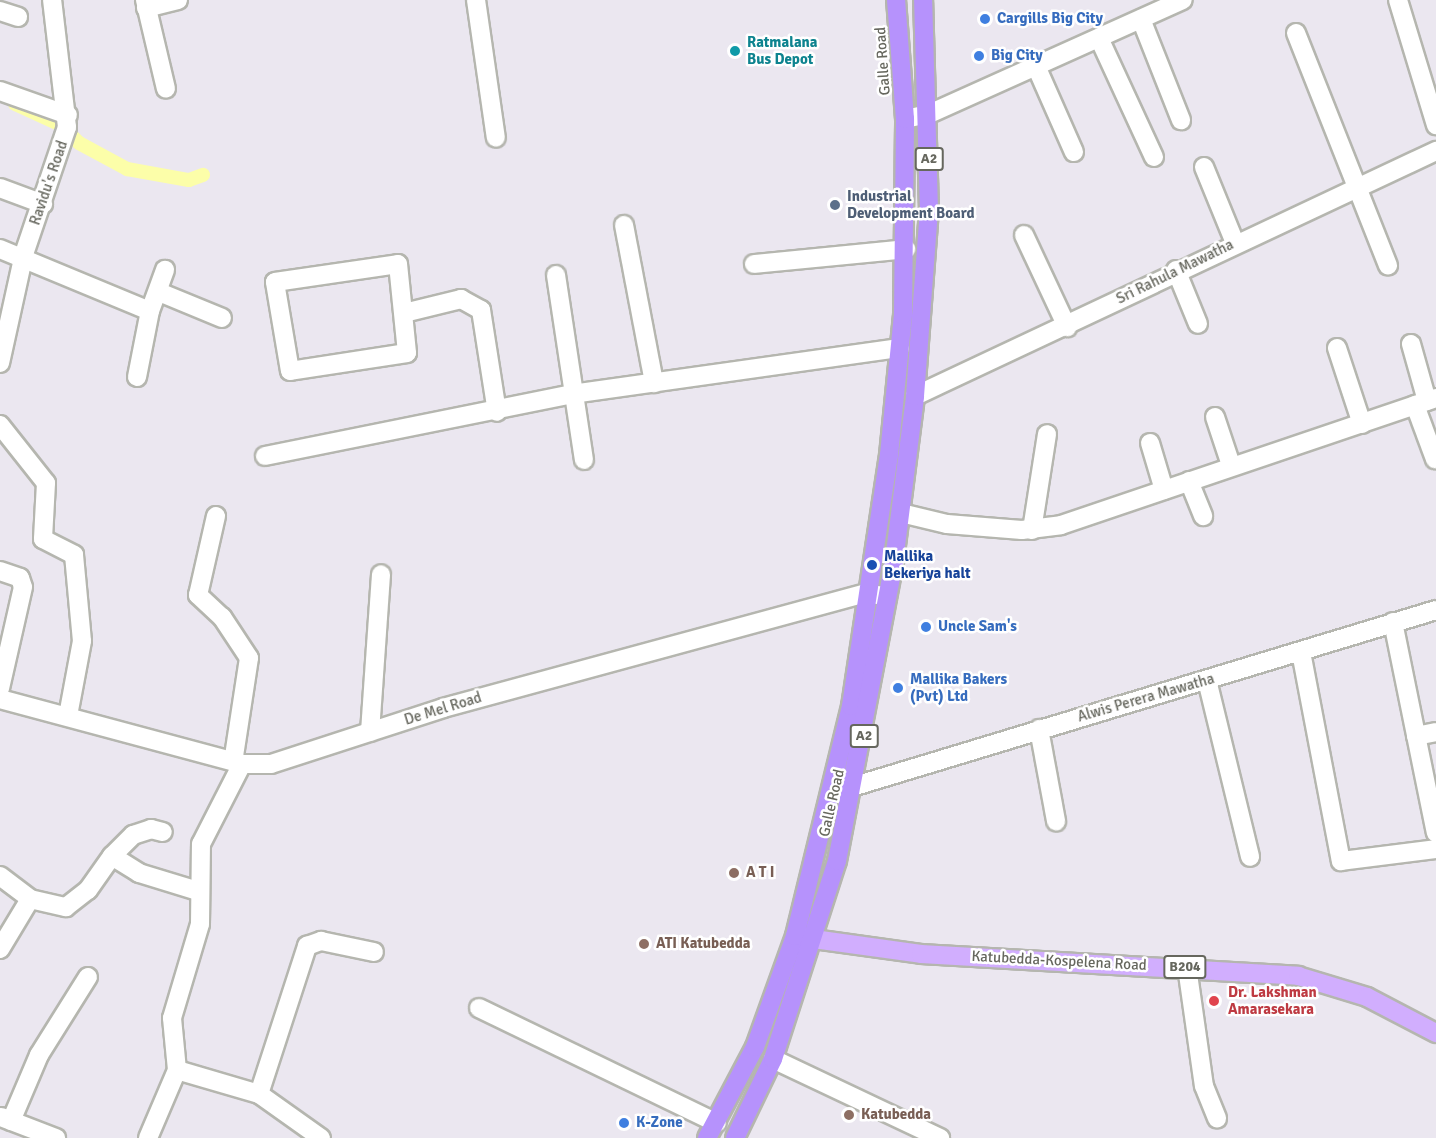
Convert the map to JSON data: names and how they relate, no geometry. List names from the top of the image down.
{
  "streets": {
    "highway": ["Galle Road", "A2"],
    "main road": ["Katubedda-Kospelena Road", "B204"],
    "street": [
      "Ravidu's Road",
      "Sri Rahula Mawatha",
      "Alwis Perera Mawatha",
      "De Mel Road"
    ]
  },
  "crossings": [
    ["Galle Road", "A2"],
    ["Galle Road", "Sri Rahula Mawatha"],
    ["Galle Road", "Alwis Perera Mawatha"],
    ["Galle Road", "De Mel Road"],
    ["Galle Road", "Katubedda-Kospelena Road"],
    ["A2", "De Mel Road"],
    ["A2", "Katubedda-Kospelena Road"]
  ],
  "places": [
    "Cargills Big City",
    "Ratmalana Bus Depot",
    "Big City",
    "Industrial Development Board",
    "Mallika Bekeriya halt",
    "Uncle Sam's",
    "Mallika Bakers (Pvt) Ltd",
    "A T I",
    "ATI Katubedda",
    "Dr. Lakshman Amarasekara",
    "Katubedda",
    "K-Zone"
  ]
}
